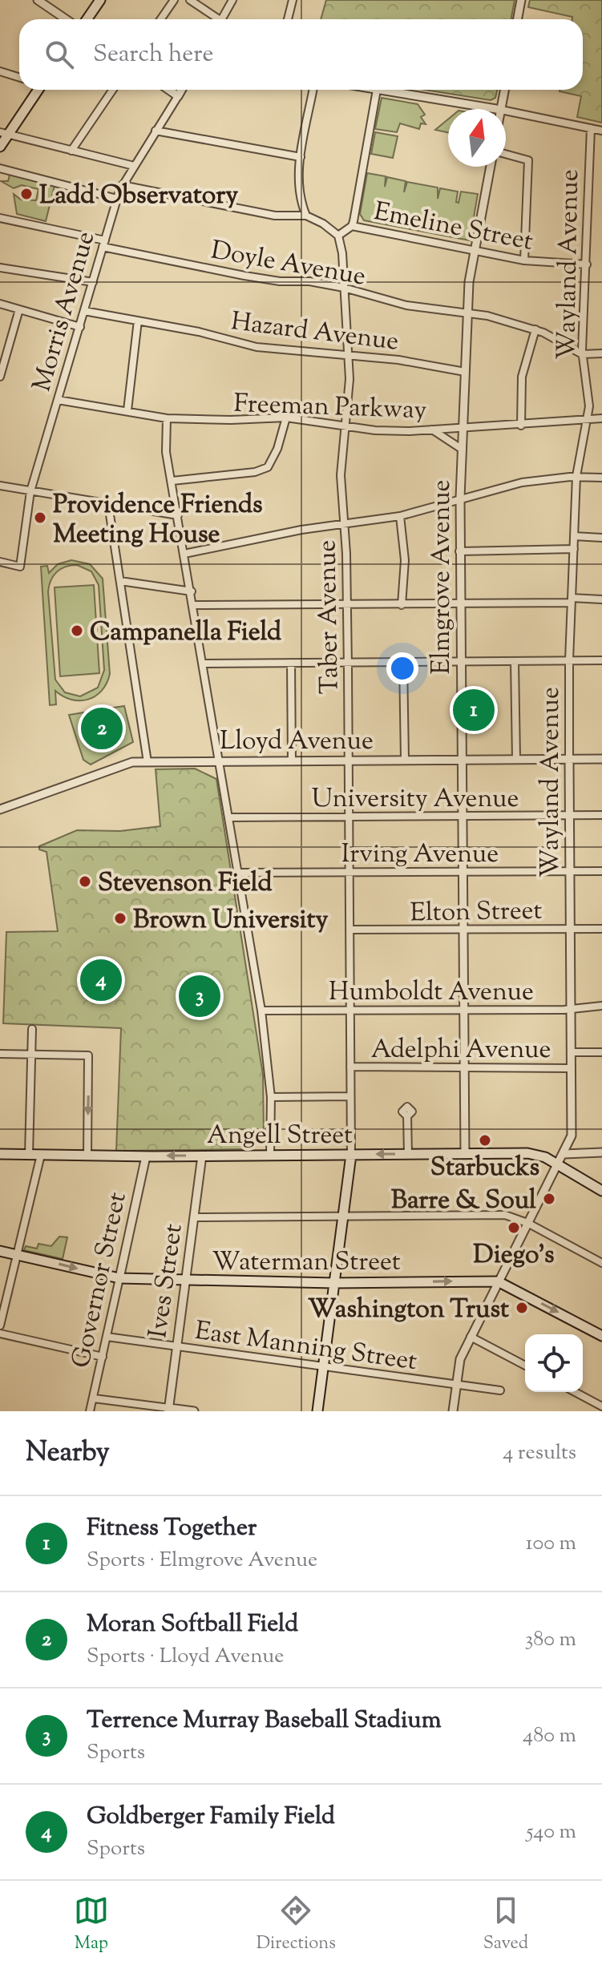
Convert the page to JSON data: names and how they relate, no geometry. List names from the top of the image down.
{
  "streets": {
    "main road": ["Angell Street", "Waterman Street"],
    "street": [
      "Emeline Street",
      "Doyle Avenue",
      "Wayland Avenue",
      "Morris Avenue",
      "Hazard Avenue",
      "Freeman Parkway",
      "Elmgrove Avenue",
      "Taber Avenue",
      "Lloyd Avenue",
      "University Avenue",
      "Irving Avenue",
      "Elton Street",
      "Humboldt Avenue",
      "Adelphi Avenue",
      "Governor Street",
      "Ives Street",
      "East Manning Street"
    ]
  },
  "crossings": [
    ["Emeline Street", "Wayland Avenue"],
    ["Emeline Street", "Elmgrove Avenue"],
    ["Emeline Street", "Taber Avenue"],
    ["Doyle Avenue", "Wayland Avenue"],
    ["Doyle Avenue", "Morris Avenue"],
    ["Doyle Avenue", "Elmgrove Avenue"],
    ["Doyle Avenue", "Taber Avenue"],
    ["Wayland Avenue", "Freeman Parkway"],
    ["Wayland Avenue", "Lloyd Avenue"],
    ["Wayland Avenue", "University Avenue"],
    ["Wayland Avenue", "Irving Avenue"],
    ["Wayland Avenue", "Elton Street"],
    ["Wayland Avenue", "Humboldt Avenue"],
    ["Wayland Avenue", "Adelphi Avenue"],
    ["Wayland Avenue", "Angell Street"],
    ["Wayland Avenue", "Waterman Street"],
    ["Wayland Avenue", "East Manning Street"],
    ["Morris Avenue", "Hazard Avenue"],
    ["Morris Avenue", "Freeman Parkway"],
    ["Hazard Avenue", "Elmgrove Avenue"],
    ["Hazard Avenue", "Taber Avenue"],
    ["Freeman Parkway", "Elmgrove Avenue"],
    ["Freeman Parkway", "Taber Avenue"],
    ["Elmgrove Avenue", "Lloyd Avenue"],
    ["Elmgrove Avenue", "University Avenue"],
    ["Elmgrove Avenue", "Irving Avenue"],
    ["Elmgrove Avenue", "Elton Street"],
    ["Elmgrove Avenue", "Humboldt Avenue"],
    ["Elmgrove Avenue", "Adelphi Avenue"],
    ["Elmgrove Avenue", "Angell Street"],
    ["Taber Avenue", "Lloyd Avenue"],
    ["Taber Avenue", "University Avenue"],
    ["Taber Avenue", "Irving Avenue"],
    ["Taber Avenue", "Elton Street"],
    ["Taber Avenue", "Humboldt Avenue"],
    ["Taber Avenue", "Adelphi Avenue"],
    ["Taber Avenue", "Angell Street"],
    ["Angell Street", "Governor Street"],
    ["Angell Street", "Ives Street"],
    ["Waterman Street", "Governor Street"],
    ["Waterman Street", "Ives Street"],
    ["Governor Street", "East Manning Street"],
    ["Ives Street", "East Manning Street"]
  ],
  "one_way": ["Waterman Street"],
  "places": [
    "Ladd Observatory",
    "Providence Friends Meeting House",
    "Campanella Field",
    "Stevenson Field",
    "Brown University",
    "Starbucks",
    "Barre & Soul",
    "Diego's",
    "Washington Trust"
  ],
  "north": "top",
  "page": {
    "search": "Search here",
    "pins": [
      "1",
      "2",
      "4",
      "3"
    ],
    "heading": ["Nearby", "4 results"],
    "list": [
      {
        "mark": "1",
        "name": "Fitness Together",
        "note": "Sports · Elmgrove Avenue",
        "value": "100 m"
      },
      {
        "mark": "2",
        "name": "Moran Softball Field",
        "note": "Sports · Lloyd Avenue",
        "value": "380 m"
      },
      {
        "mark": "3",
        "name": "Terrence Murray Baseball Stadium",
        "note": "Sports",
        "value": "480 m"
      },
      {
        "mark": "4",
        "name": "Goldberger Family Field",
        "note": "Sports",
        "value": "540 m"
      }
    ],
    "nav": ["Map", "Directions", "Saved"]
  }
}
